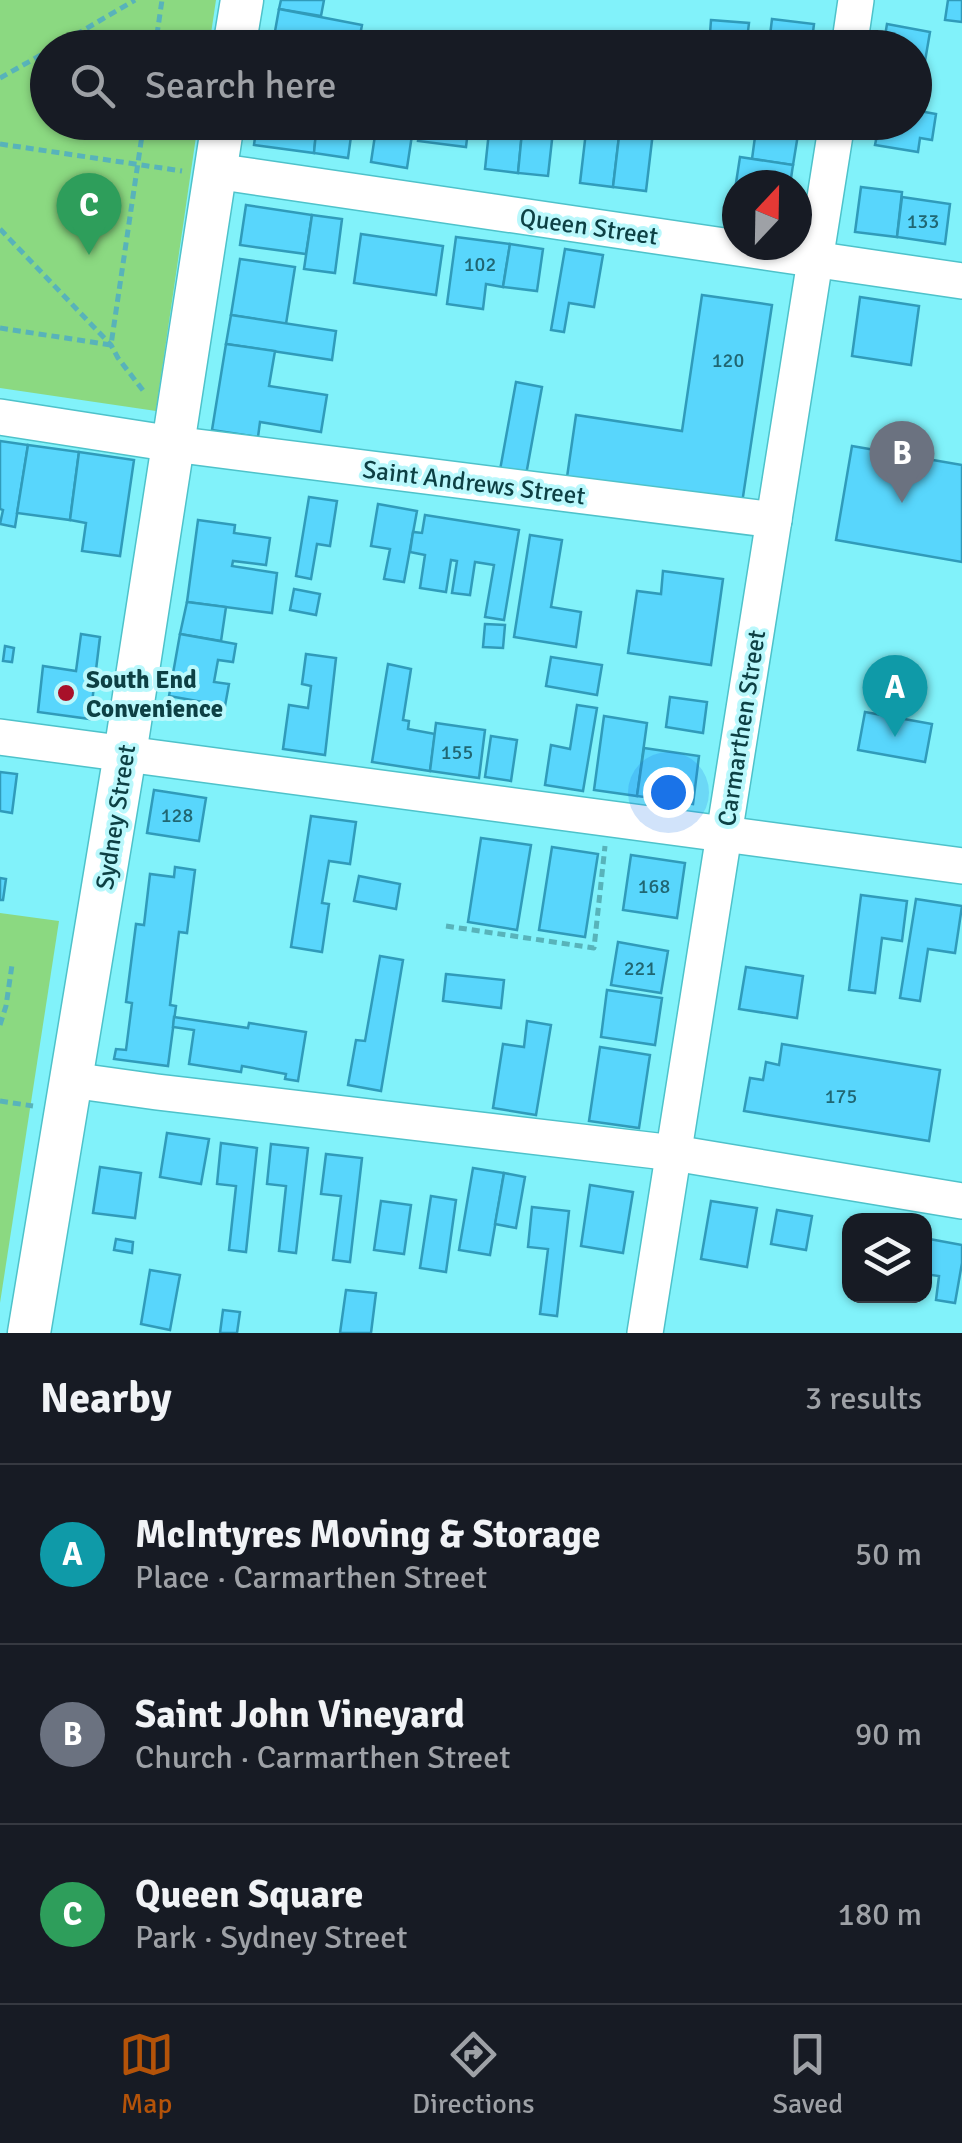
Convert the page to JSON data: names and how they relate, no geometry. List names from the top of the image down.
{
  "streets": {
    "street": [
      "Queen Street",
      "Saint Andrews Street",
      "Carmarthen Street",
      "Sydney Street"
    ]
  },
  "crossings": [
    ["Queen Street", "Carmarthen Street"],
    ["Queen Street", "Sydney Street"],
    ["Saint Andrews Street", "Carmarthen Street"],
    ["Saint Andrews Street", "Sydney Street"]
  ],
  "places": ["South End Convenience"],
  "house_numbers": [
    "133",
    "102",
    "120",
    "155",
    "128",
    "168",
    "221",
    "175"
  ],
  "north": "top",
  "page": {
    "search": "Search here",
    "pins": ["C", "B", "A"],
    "heading": ["Nearby", "3 results"],
    "list": [
      {
        "mark": "A",
        "name": "McIntyres Moving & Storage",
        "note": "Place · Carmarthen Street",
        "value": "50 m"
      },
      {
        "mark": "B",
        "name": "Saint John Vineyard",
        "note": "Church · Carmarthen Street",
        "value": "90 m"
      },
      {
        "mark": "C",
        "name": "Queen Square",
        "note": "Park · Sydney Street",
        "value": "180 m"
      }
    ],
    "nav": ["Map", "Directions", "Saved"]
  }
}
